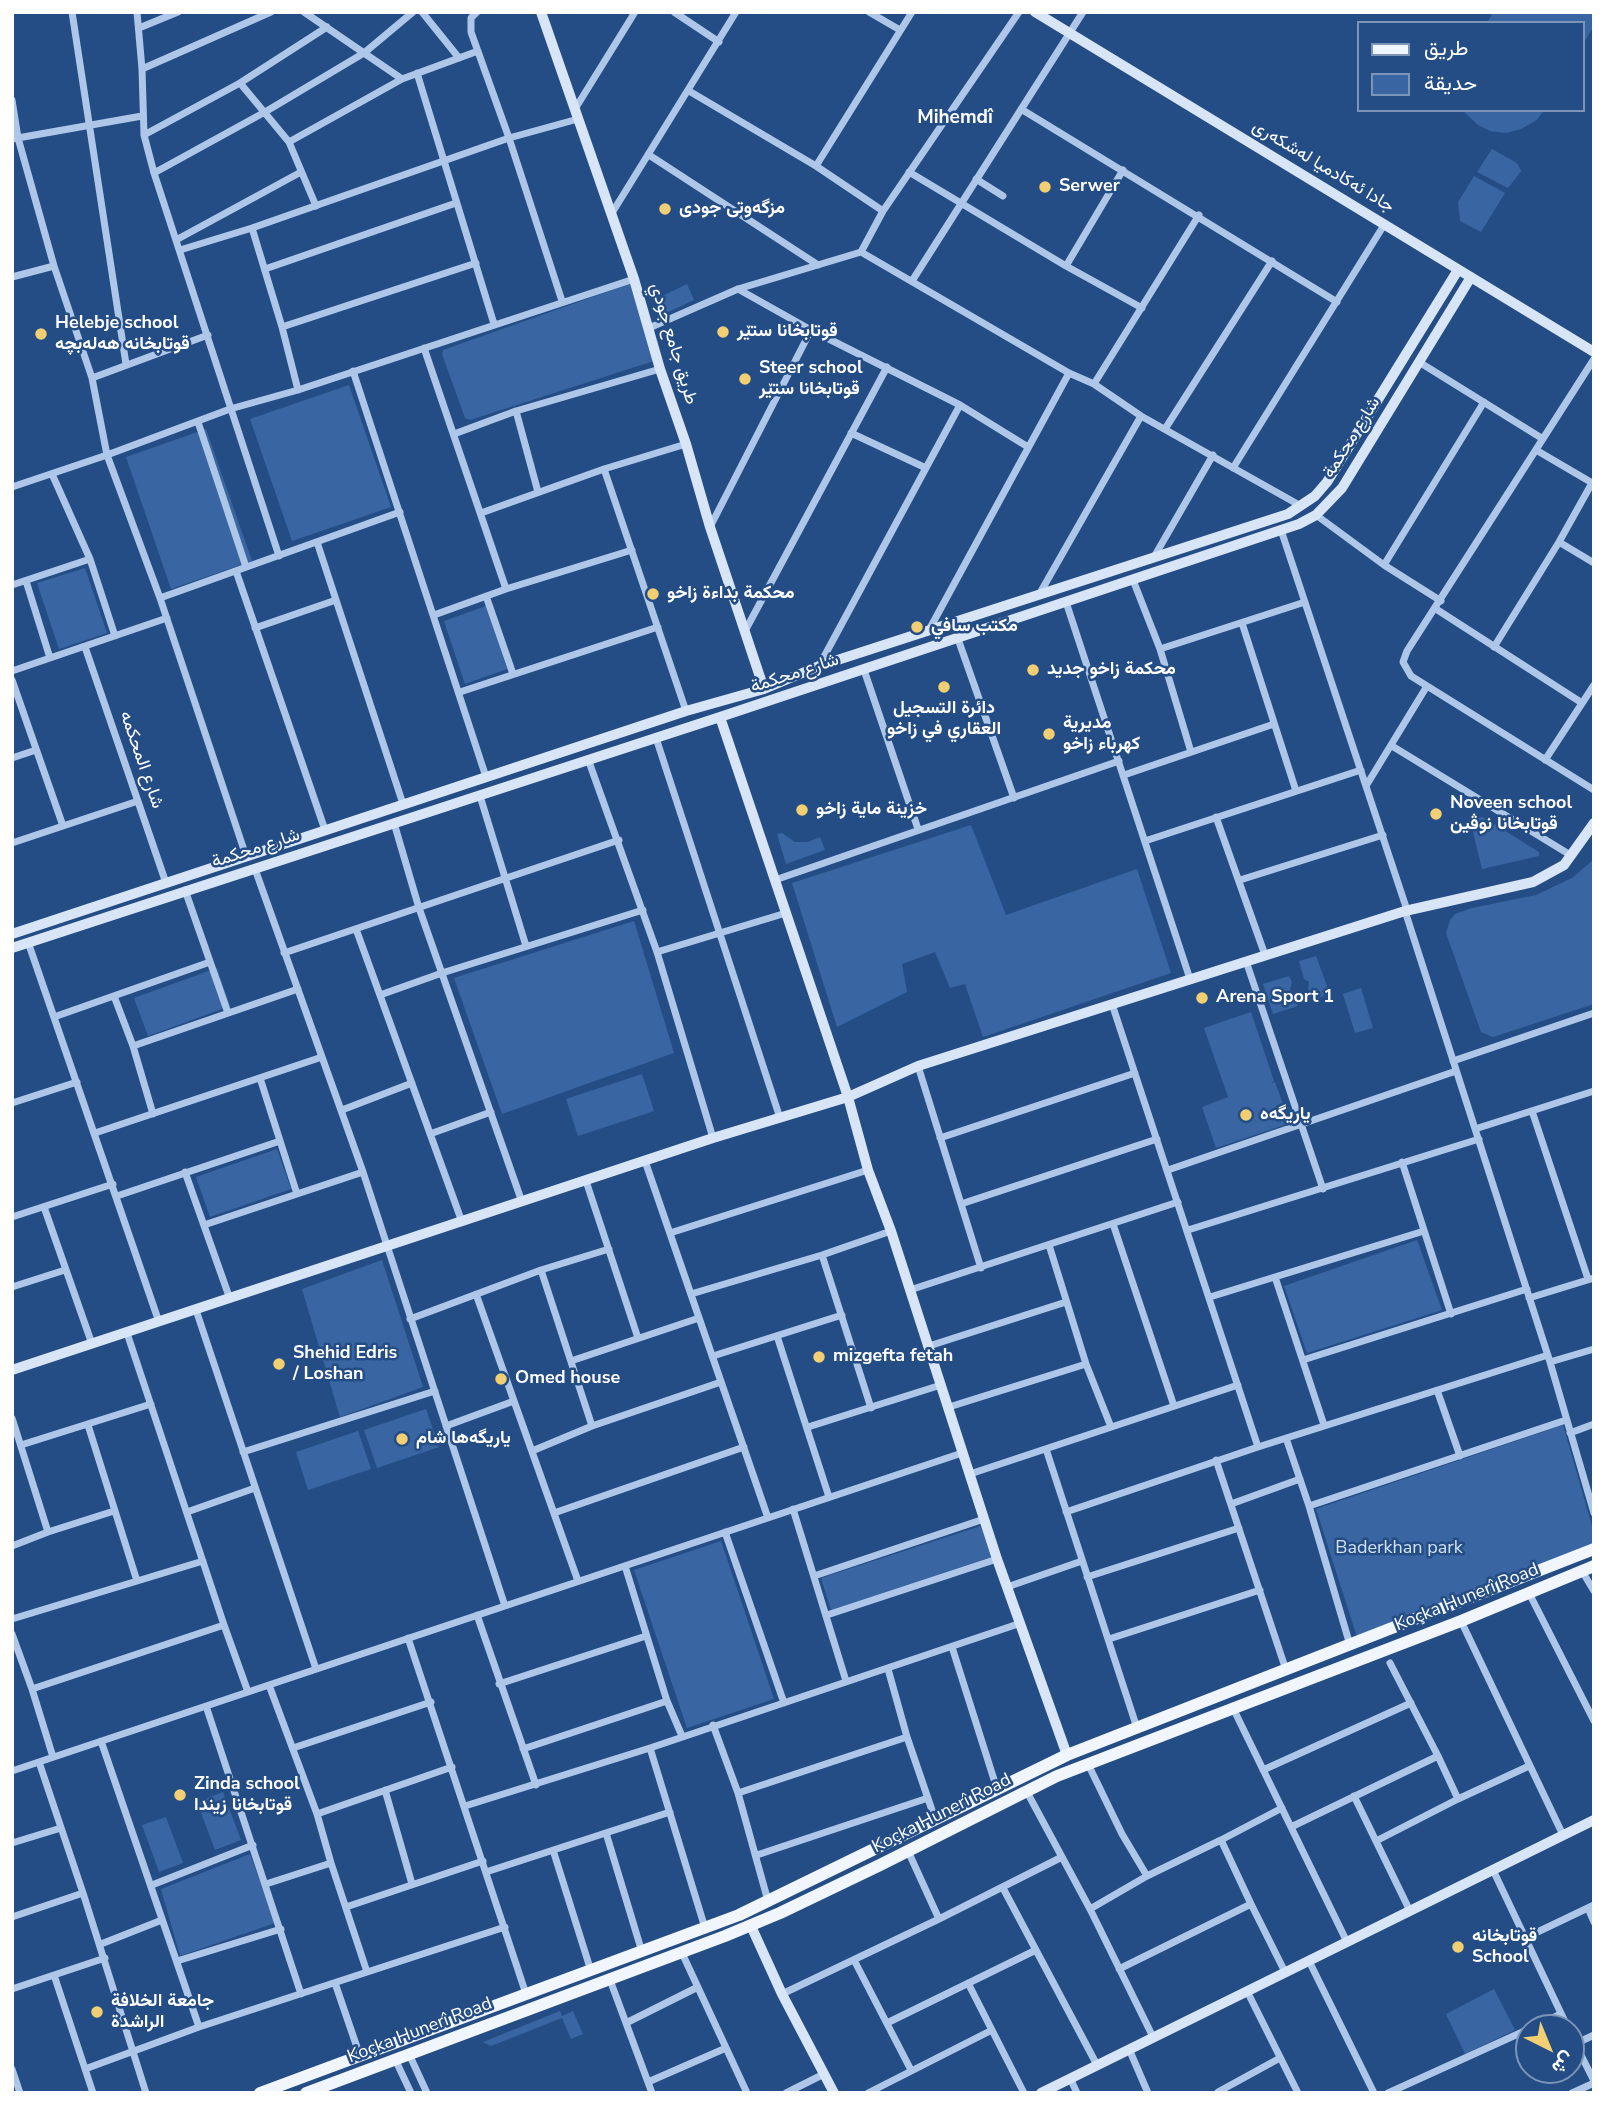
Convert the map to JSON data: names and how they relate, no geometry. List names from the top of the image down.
{
  "streets": {
    "main road": ["Koçka Hunerî Road"],
    "street": [
      "جادا ئه‌كادميا له‌شكه‌رى",
      "طريق جامع جودي",
      "شارع محكمة",
      "شارع المحكمه"
    ]
  },
  "crossings": [
    ["جادا ئه‌كادميا له‌شكه‌رى", "شارع محكمة"],
    ["طريق جامع جودي", "شارع محكمة"],
    ["شارع محكمة", "شارع المحكمه"]
  ],
  "districts": ["Mihemdî"],
  "parks": ["Baderkhan park"],
  "places": [
    "Serwer",
    "مزگەوتی جودی",
    "قوتابخانا ستێر",
    "Helebje school قوتابخانە هەلەبچە",
    "Steer school قوتابخانا ستێر",
    "محكمة بداءة زاخو",
    "مكتب سافي",
    "محكمة زاخو جديد",
    "دائرة التسجيل العقاري في زاخو",
    "مديرية كهرباء زاخو",
    "خزينة ماية زاخو",
    "Noveen school قوتابخانا نوڤين",
    "Arena Sport 1",
    "یاریگه‌ه",
    "mizgefta fetah",
    "Shehid Edris / Loshan",
    "Omed house",
    "ياريگه‌ها شام",
    "Zinda school قوتابخانا زیندا",
    "قوتابخانه‌ School",
    "جامعة الخلافة الراشدة"
  ],
  "legend": ["طريق", "حديقة"],
  "north": "bottom right"
}
